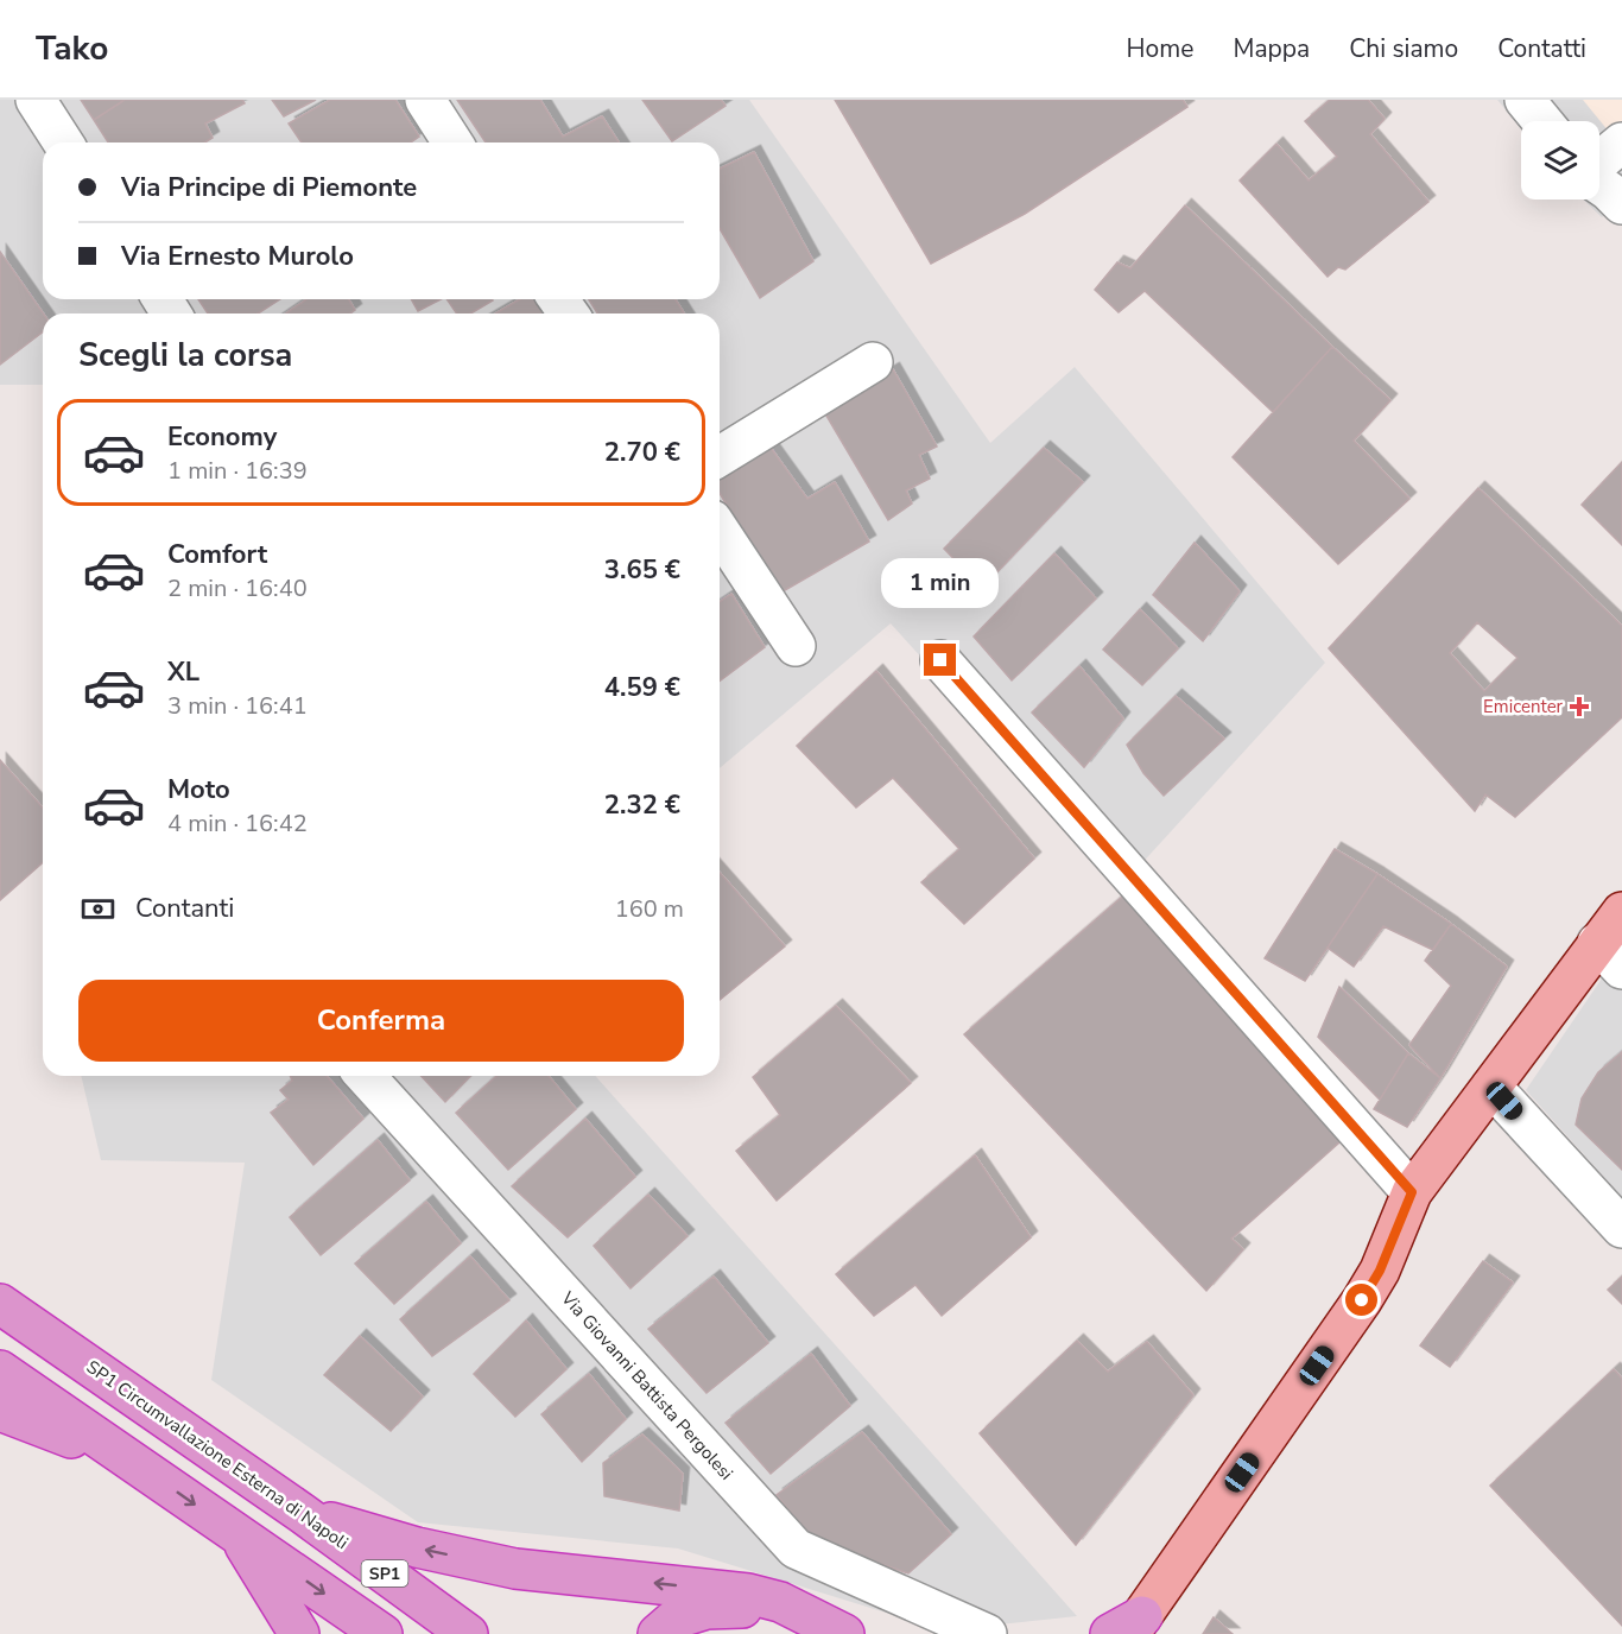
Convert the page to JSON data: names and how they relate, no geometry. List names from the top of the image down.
{
  "streets": {
    "highway": ["SP1 Circumvallazione Esterna di Napoli", "SP1"],
    "street": ["Via Giovanni Battista Pergolesi"]
  },
  "places": {
    "health": ["Emicenter"]
  },
  "page": {
    "header": "Tako",
    "nav": [
      "Home",
      "Mappa",
      "Chi siamo",
      "Contatti"
    ],
    "banner": ["Via Principe di Piemonte", "Via Ernesto Murolo"],
    "heading": "Scegli la corsa",
    "list": [
      {
        "name": "Economy",
        "note": "1 min · 16:39",
        "value": "2.70 €"
      },
      {
        "name": "Comfort",
        "note": "2 min · 16:40",
        "value": "3.65 €"
      },
      {
        "name": "XL",
        "note": "3 min · 16:41",
        "value": "4.59 €"
      },
      {
        "name": "Moto",
        "note": "4 min · 16:42",
        "value": "2.32 €"
      }
    ],
    "bubble": "1 min",
    "pay": ["Contanti", "160 m"],
    "buttons": "Conferma"
  }
}
